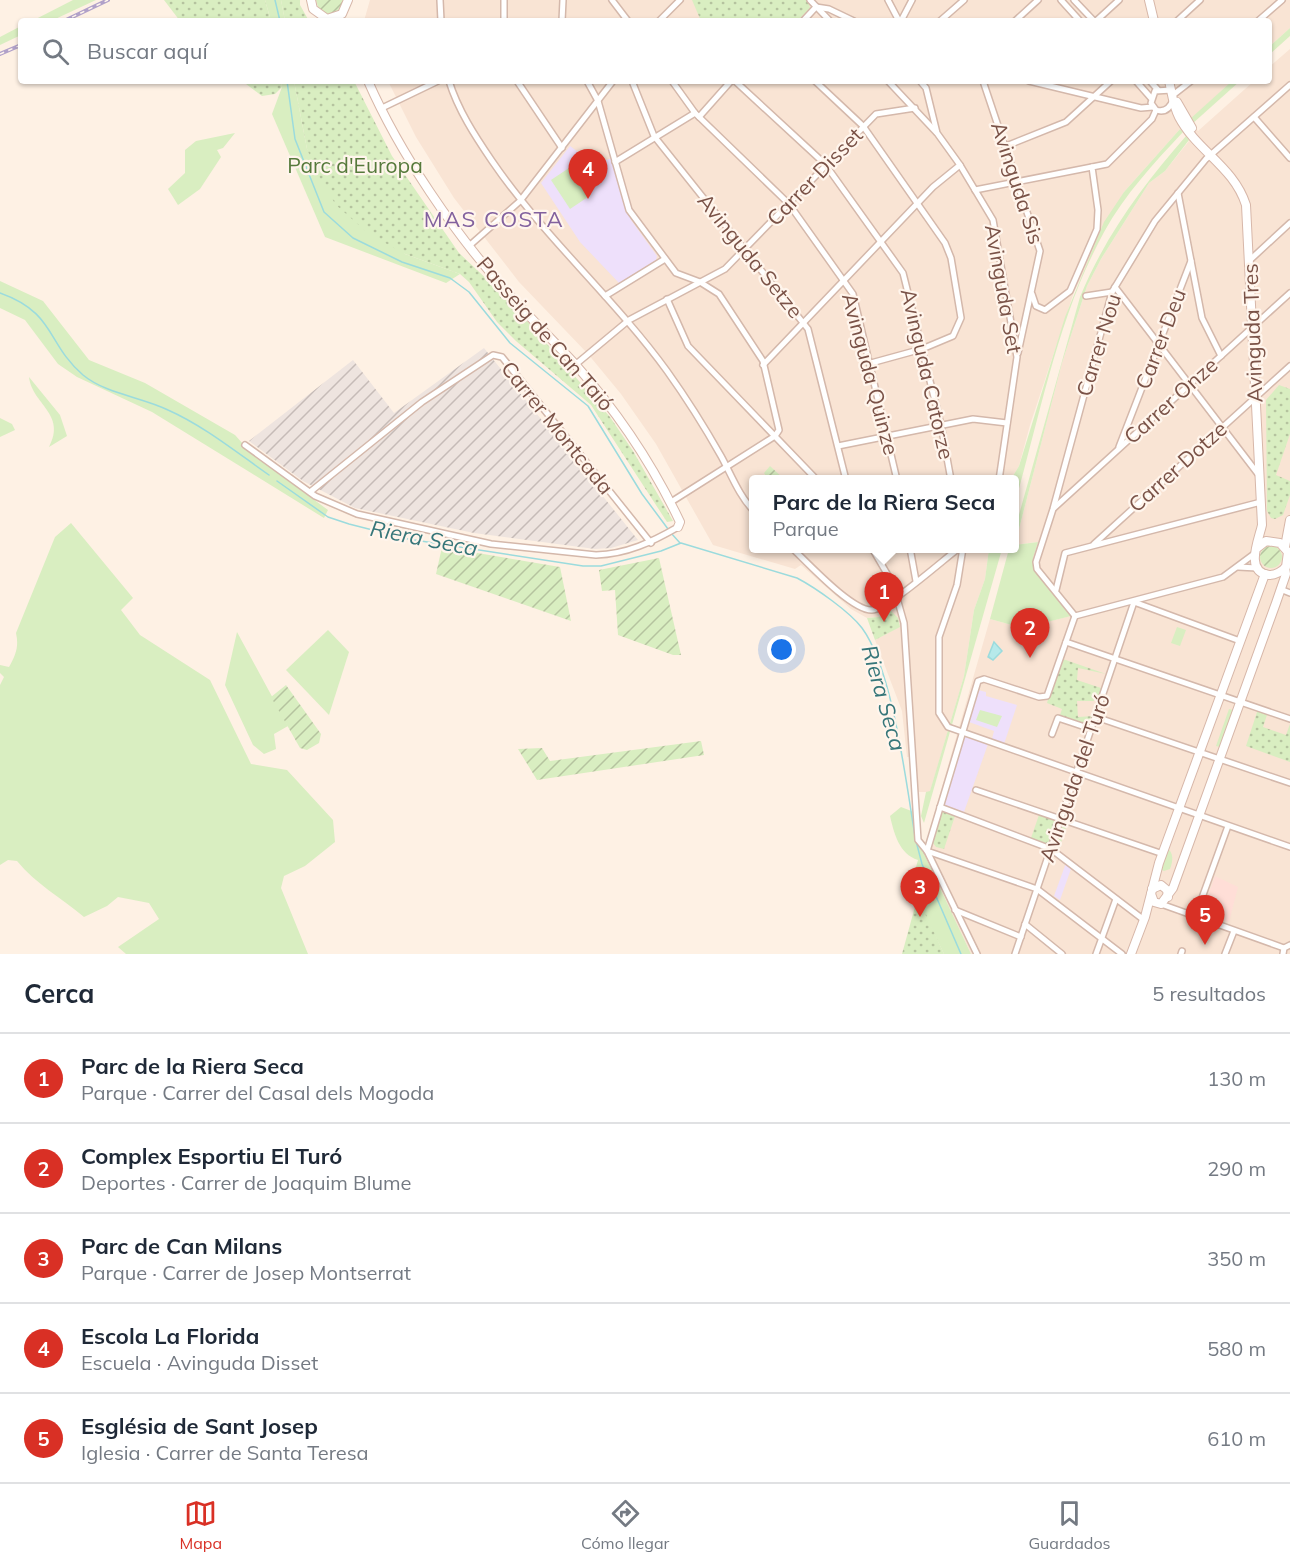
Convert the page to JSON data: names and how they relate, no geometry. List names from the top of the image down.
{
  "streets": {
    "main road": ["Avinguda Tres", "Passeig de Can Taió"],
    "street": [
      "Carrer Disset",
      "Avinguda Sis",
      "Avinguda Setze",
      "Avinguda Set",
      "Carrer Deu",
      "Carrer Nou",
      "Avinguda Quinze",
      "Avinguda Catorze",
      "Carrer Onze",
      "Carrer Montcada",
      "Carrer Dotze",
      "Avinguda del Turó"
    ]
  },
  "crossings": [
    ["Carrer Disset", "Avinguda Setze"],
    ["Carrer Disset", "Passeig de Can Taió"],
    ["Carrer Disset", "Avinguda Quinze"],
    ["Carrer Disset", "Avinguda Catorze"],
    ["Avinguda Sis", "Avinguda Set"],
    ["Avinguda Tres", "Carrer Nou"],
    ["Avinguda Tres", "Carrer Onze"],
    ["Avinguda Tres", "Carrer Dotze"],
    ["Carrer Deu", "Carrer Onze"],
    ["Carrer Nou", "Carrer Onze"]
  ],
  "districts": ["MAS COSTA"],
  "water": ["Riera Seca"],
  "parks": ["Parc d'Europa"],
  "page": {
    "search": "Buscar aquí",
    "pins": [
      "4",
      "1",
      "2",
      "3",
      "5"
    ],
    "popup": ["Parc de la Riera Seca", "Parque"],
    "heading": ["Cerca", "5 resultados"],
    "list": [
      {
        "mark": "1",
        "name": "Parc de la Riera Seca",
        "note": "Parque · Carrer del Casal dels Mogoda",
        "value": "130 m"
      },
      {
        "mark": "2",
        "name": "Complex Esportiu El Turó",
        "note": "Deportes · Carrer de Joaquim Blume",
        "value": "290 m"
      },
      {
        "mark": "3",
        "name": "Parc de Can Milans",
        "note": "Parque · Carrer de Josep Montserrat",
        "value": "350 m"
      },
      {
        "mark": "4",
        "name": "Escola La Florida",
        "note": "Escuela · Avinguda Disset",
        "value": "580 m"
      },
      {
        "mark": "5",
        "name": "Església de Sant Josep",
        "note": "Iglesia · Carrer de Santa Teresa",
        "value": "610 m"
      }
    ],
    "nav": ["Mapa", "Cómo llegar", "Guardados"]
  }
}
